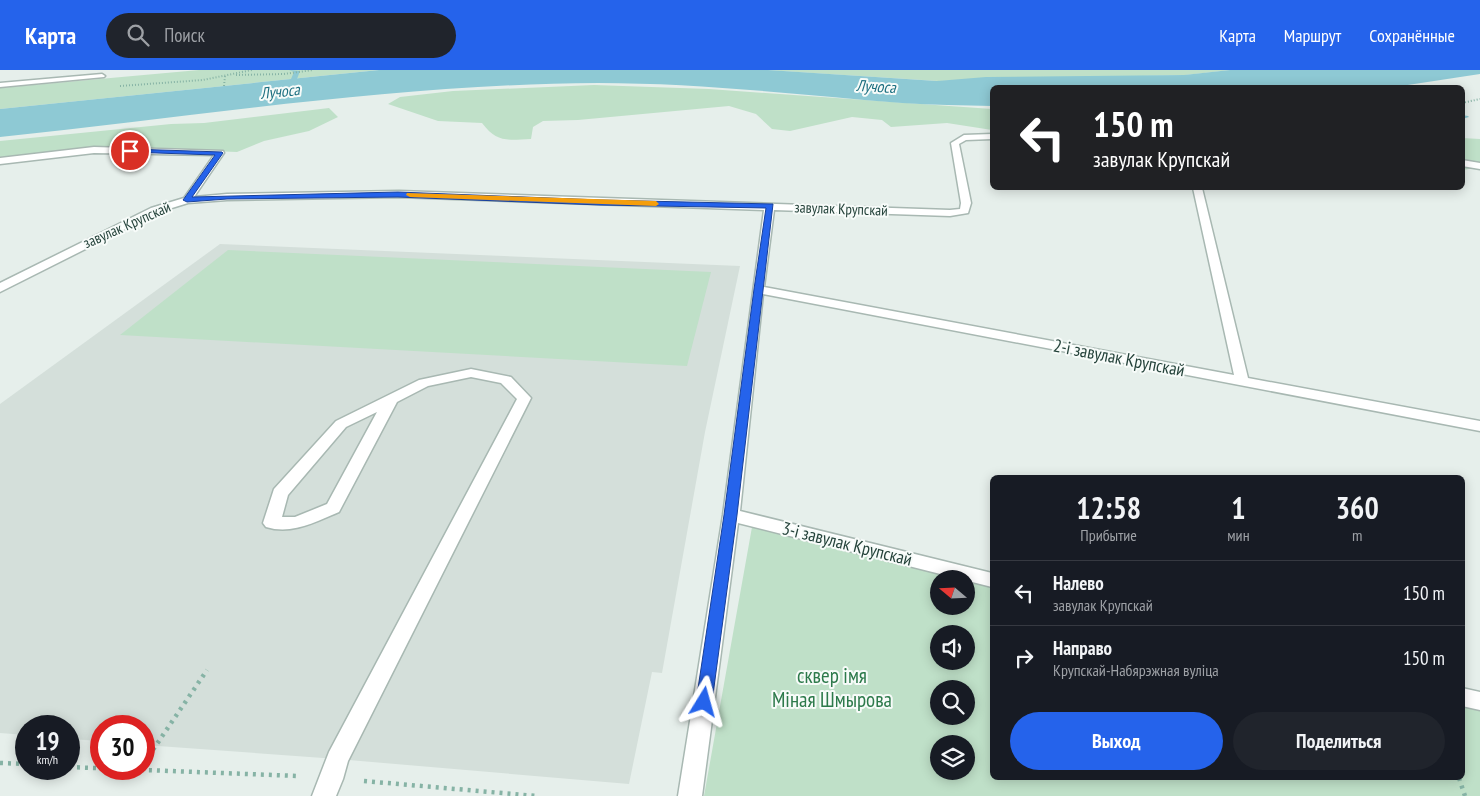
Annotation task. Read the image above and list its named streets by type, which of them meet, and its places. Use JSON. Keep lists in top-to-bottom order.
{
  "streets": {
    "street": ["завулак Крупскай", "2-і завулак Крупскай", "3-і завулак Крупскай"]
  },
  "water": ["Лучоса"],
  "parks": ["сквер імя Міная Шмырова"],
  "north": "left",
  "page": {
    "header": "Карта",
    "search": "Поиск",
    "nav": ["Карта", "Маршрут", "Сохранённые"],
    "turn": ["150 m", "завулак Крупскай"],
    "eta": [
      "12:58",
      "Прибытие",
      "1",
      "мин",
      "360",
      "m"
    ],
    "list": [
      {
        "name": "Налево",
        "note": "завулак Крупскай",
        "value": "150 m"
      },
      {
        "name": "Направо",
        "note": "Крупскай-Набярэжная вуліца",
        "value": "150 m"
      }
    ],
    "buttons": ["Выход", "Поделиться"],
    "speed": "19 km/h",
    "limit": "30"
  }
}
